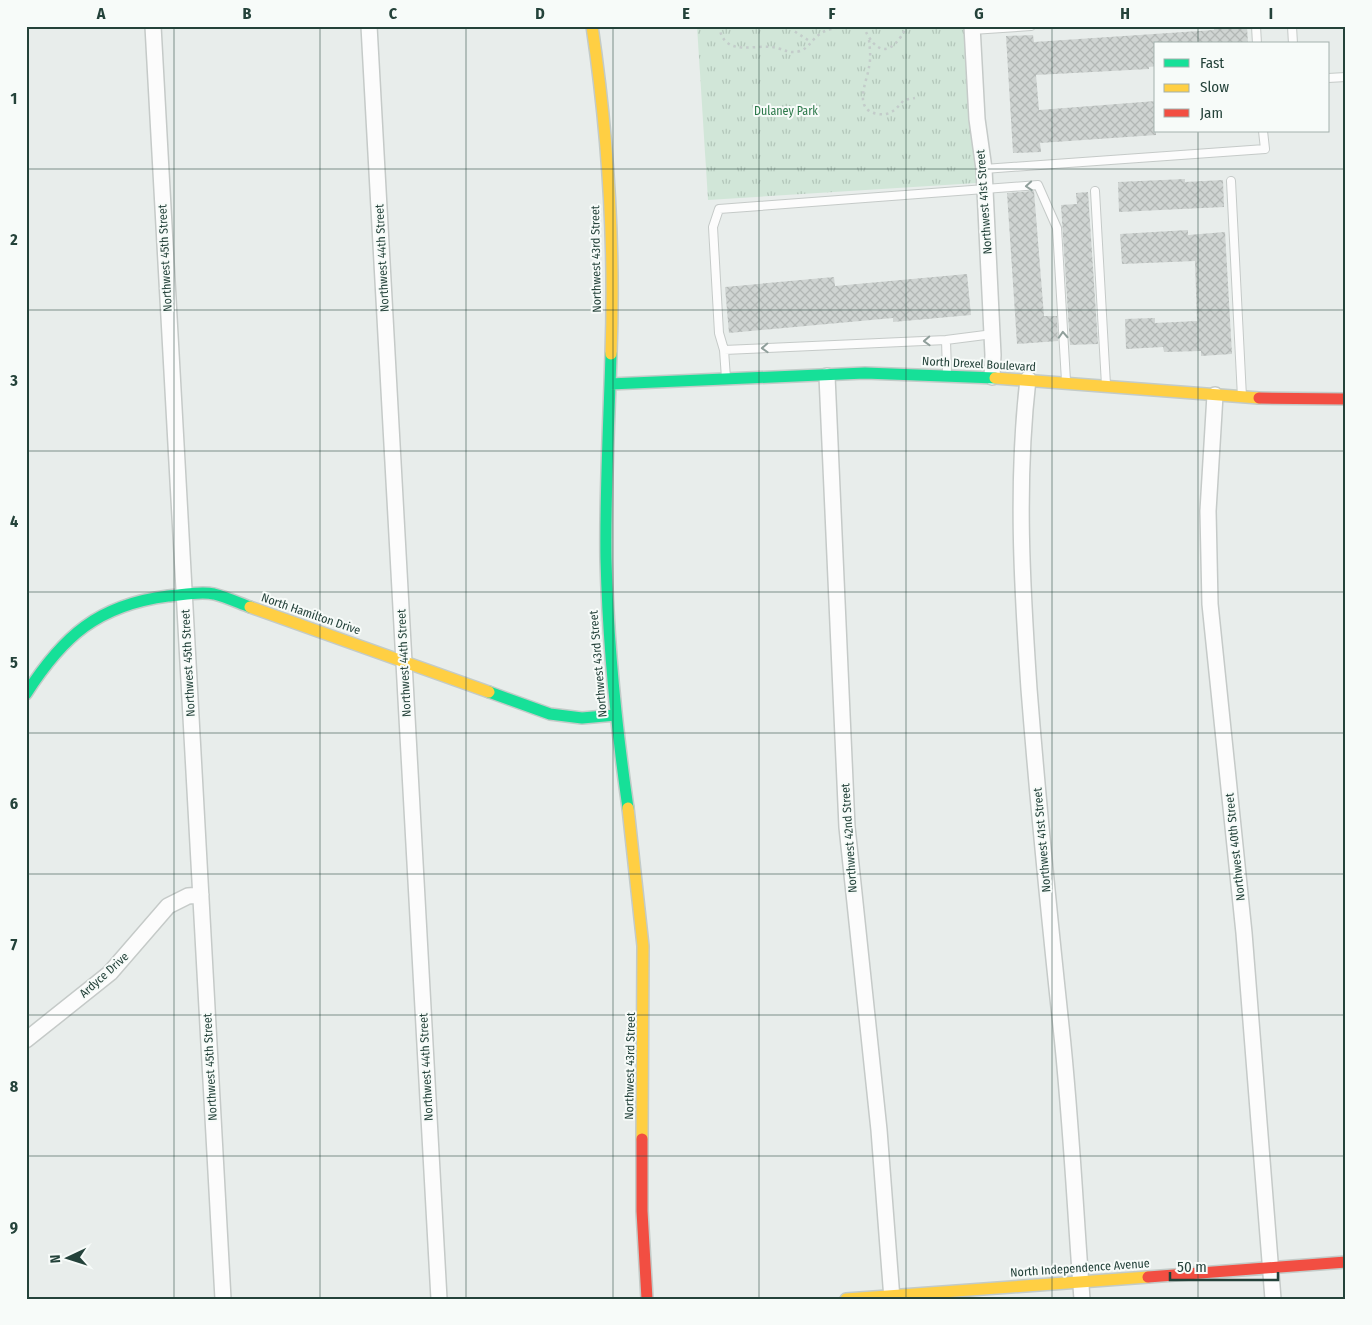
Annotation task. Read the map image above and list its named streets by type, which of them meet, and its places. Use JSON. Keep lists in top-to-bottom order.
{
  "streets": {
    "street": [
      "Northwest 41st Street",
      "Northwest 45th Street",
      "Northwest 44th Street",
      "Northwest 43rd Street",
      "North Drexel Boulevard",
      "North Hamilton Drive",
      "Northwest 42nd Street",
      "Northwest 40th Street",
      "Ardyce Drive",
      "North Independence Avenue"
    ]
  },
  "crossings": [
    ["Northwest 41st Street", "North Drexel Boulevard"],
    ["Northwest 41st Street", "North Independence Avenue"],
    ["Northwest 45th Street", "North Hamilton Drive"],
    ["Northwest 45th Street", "Ardyce Drive"],
    ["Northwest 44th Street", "North Hamilton Drive"],
    ["Northwest 43rd Street", "North Drexel Boulevard"],
    ["Northwest 43rd Street", "North Hamilton Drive"],
    ["North Drexel Boulevard", "Northwest 42nd Street"],
    ["North Drexel Boulevard", "Northwest 40th Street"],
    ["Northwest 42nd Street", "North Independence Avenue"],
    ["Northwest 40th Street", "North Independence Avenue"]
  ],
  "parks": ["Dulaney Park"],
  "legend": ["Fast", "Slow", "Jam"],
  "scale_bar": "50 m",
  "north": "left",
  "grid": {
    "columns": [
      "A",
      "B",
      "C",
      "D",
      "E",
      "F",
      "G",
      "H",
      "I"
    ],
    "rows": [
      "1",
      "2",
      "3",
      "4",
      "5",
      "6",
      "7",
      "8",
      "9"
    ]
  }
}
